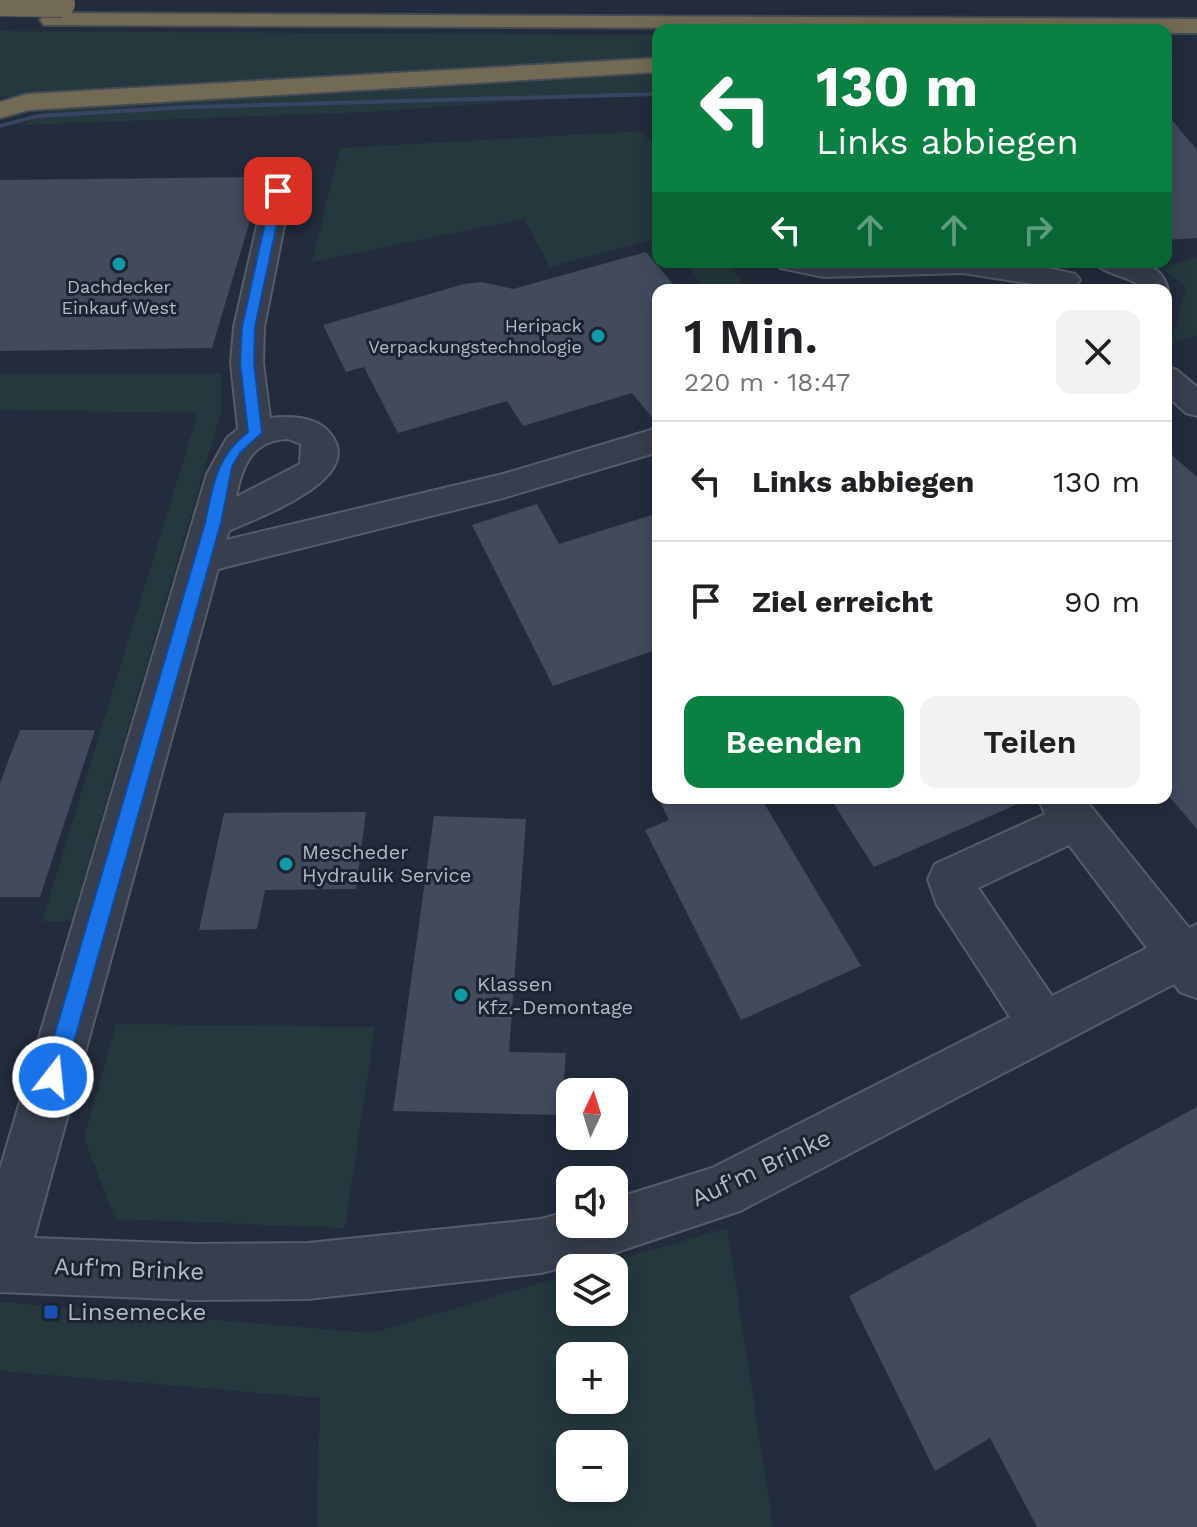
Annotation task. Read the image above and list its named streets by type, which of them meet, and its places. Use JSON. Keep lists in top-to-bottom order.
{
  "streets": {
    "street": ["Auf'm Brinke"]
  },
  "places": {
    "other": [
      "Dachdecker Einkauf West",
      "Heripack Verpackungstechnologie",
      "Mescheder Hydraulik Service",
      "Klassen Kfz.-Demontage"
    ],
    "transit": ["Linsemecke"]
  },
  "north": "top",
  "page": {
    "turn": ["130 m", "Links abbiegen"],
    "heading": ["1 Min.", "220 m · 18:47"],
    "list": [
      {
        "name": "Links abbiegen",
        "value": "130 m"
      },
      {
        "name": "Ziel erreicht",
        "value": "90 m"
      }
    ],
    "buttons": ["Beenden", "Teilen"],
    "map_buttons": ["+", "−"]
  }
}
